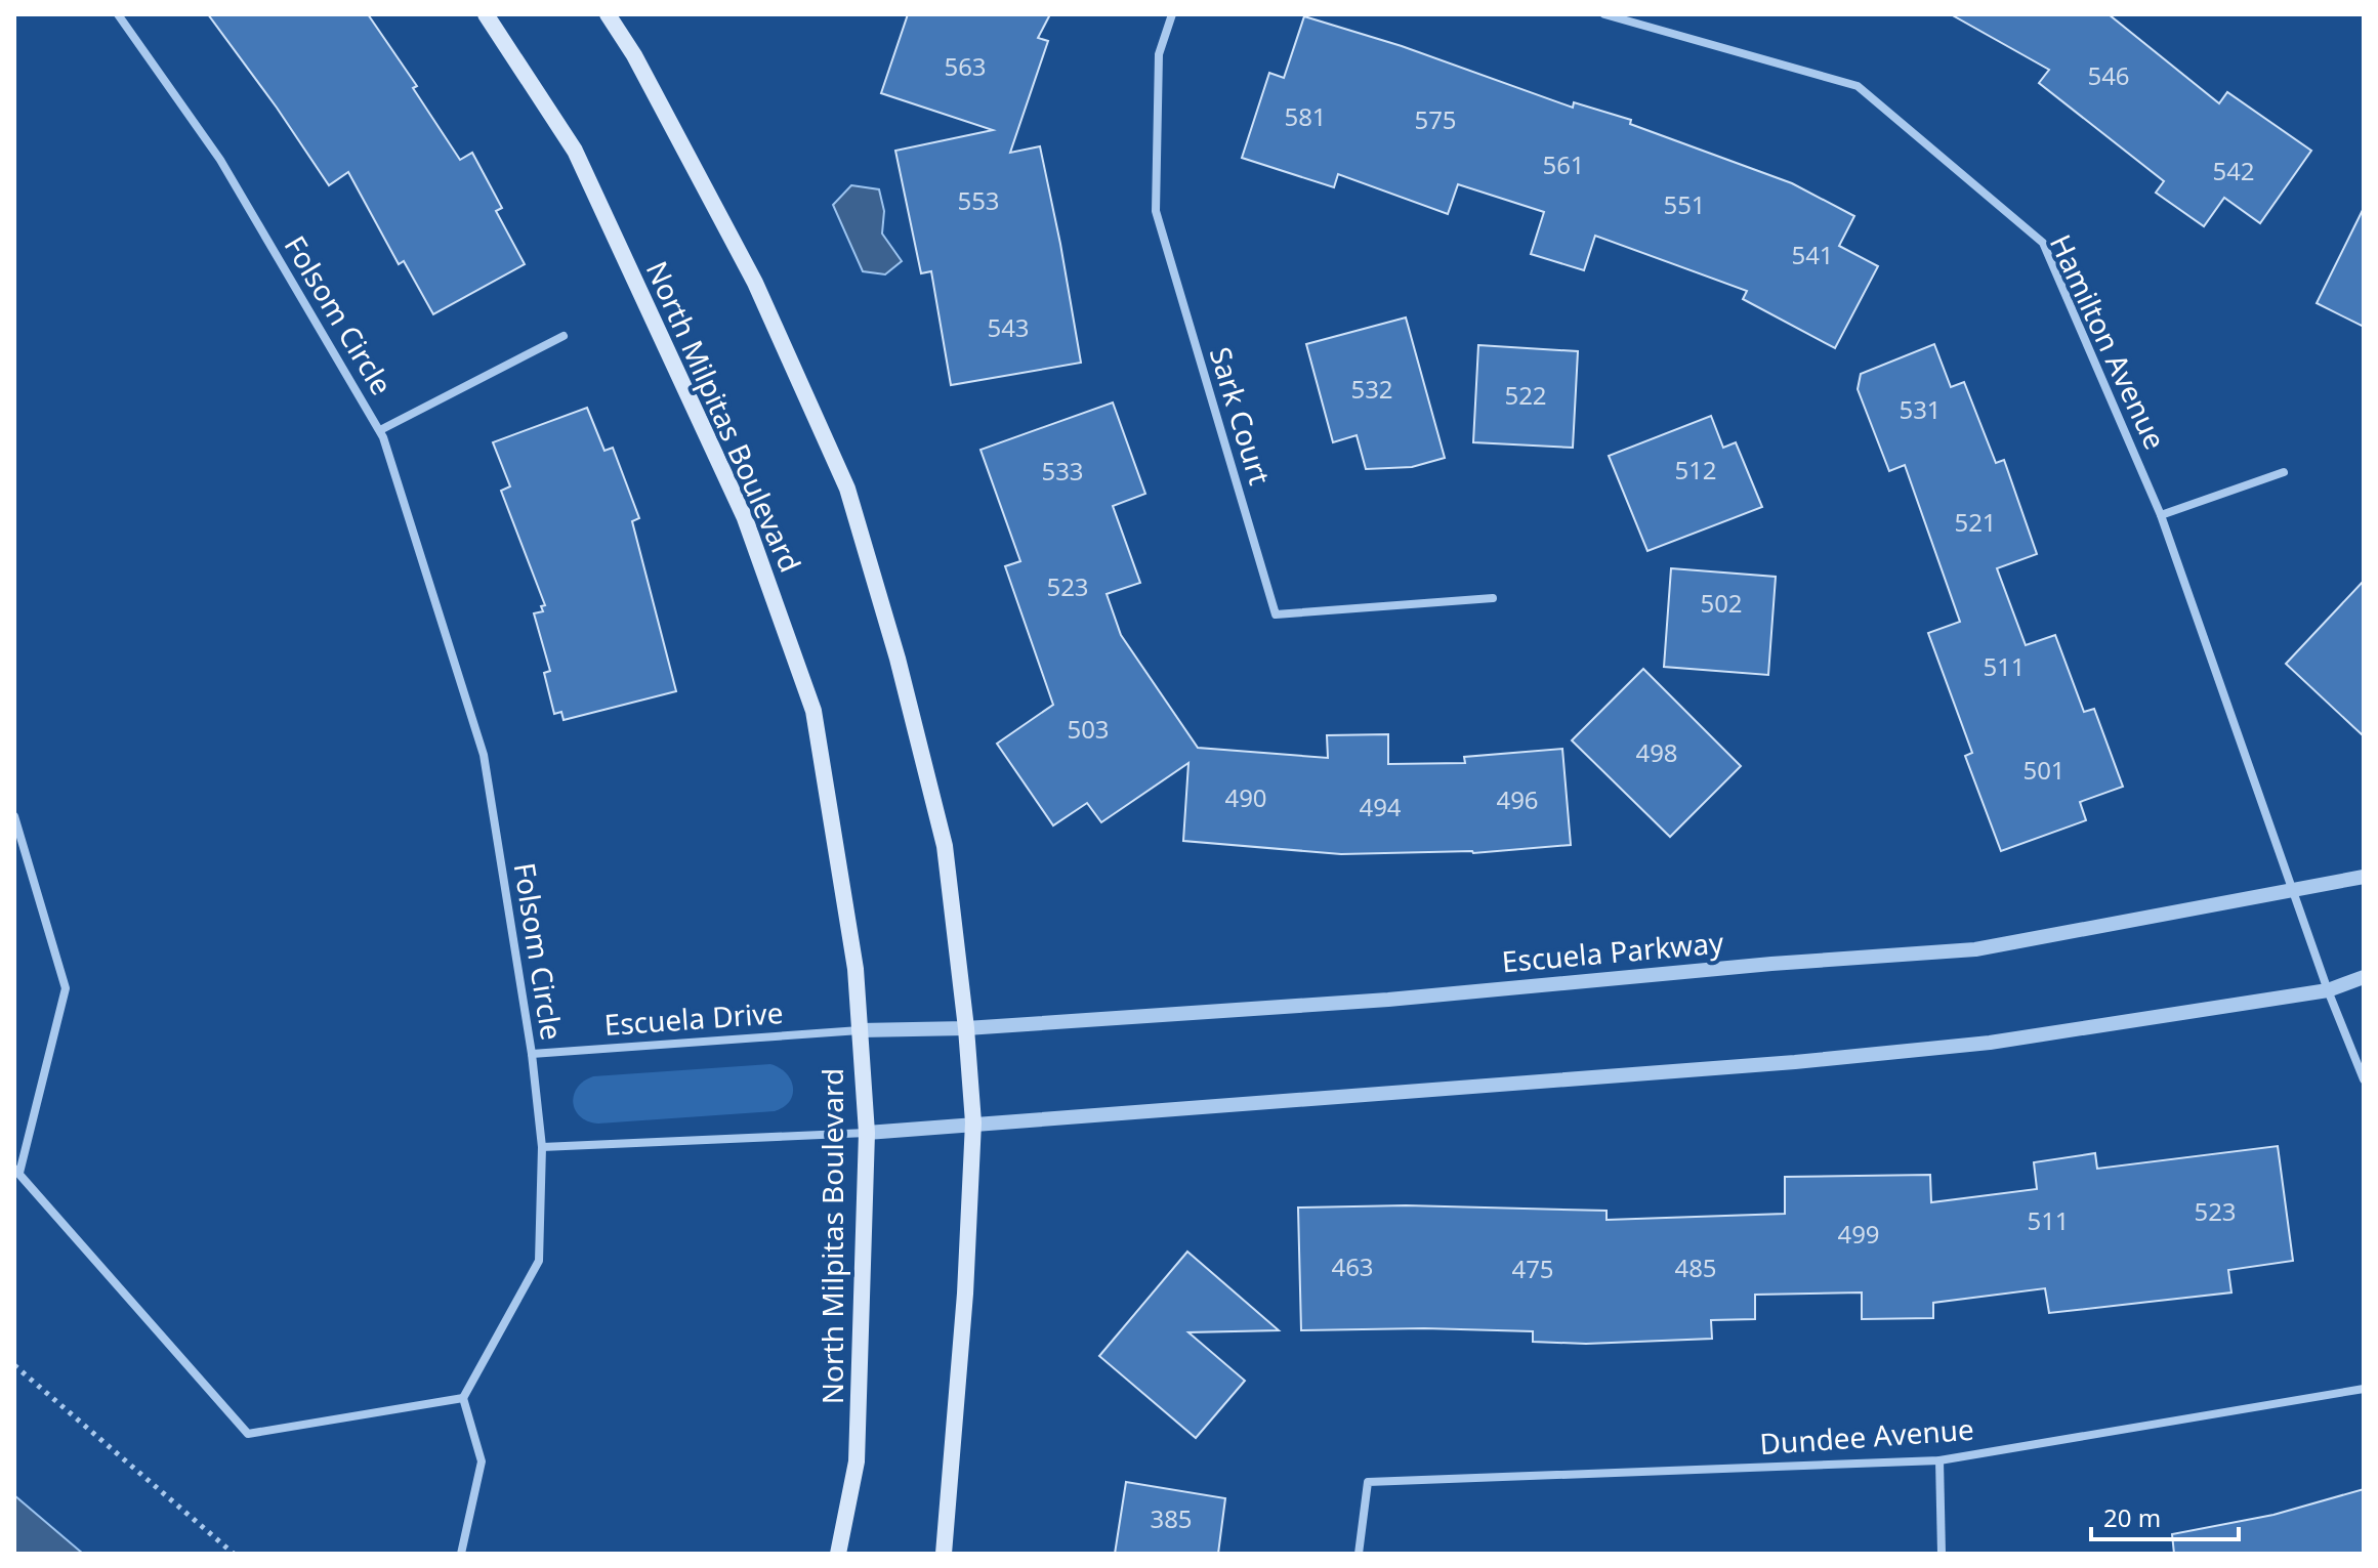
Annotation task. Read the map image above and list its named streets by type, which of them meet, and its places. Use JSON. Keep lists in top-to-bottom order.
{
  "streets": {
    "main road": ["North Milpitas Boulevard"],
    "street": [
      "Folsom Circle",
      "Hamilton Avenue",
      "Sark Court",
      "Escuela Parkway",
      "Escuela Drive",
      "Dundee Avenue"
    ]
  },
  "crossings": [
    ["Folsom Circle", "Escuela Drive"],
    ["Hamilton Avenue", "Escuela Parkway"],
    ["North Milpitas Boulevard", "Escuela Parkway"],
    ["North Milpitas Boulevard", "Escuela Drive"],
    ["Escuela Parkway", "Escuela Drive"]
  ],
  "house_numbers": [
    "563",
    "546",
    "581",
    "575",
    "561",
    "542",
    "553",
    "551",
    "541",
    "543",
    "532",
    "522",
    "531",
    "512",
    "533",
    "521",
    "523",
    "502",
    "511",
    "503",
    "498",
    "501",
    "490",
    "496",
    "494",
    "523",
    "511",
    "499",
    "463",
    "485",
    "475",
    "385"
  ],
  "scale_bar": "20 m"
}
